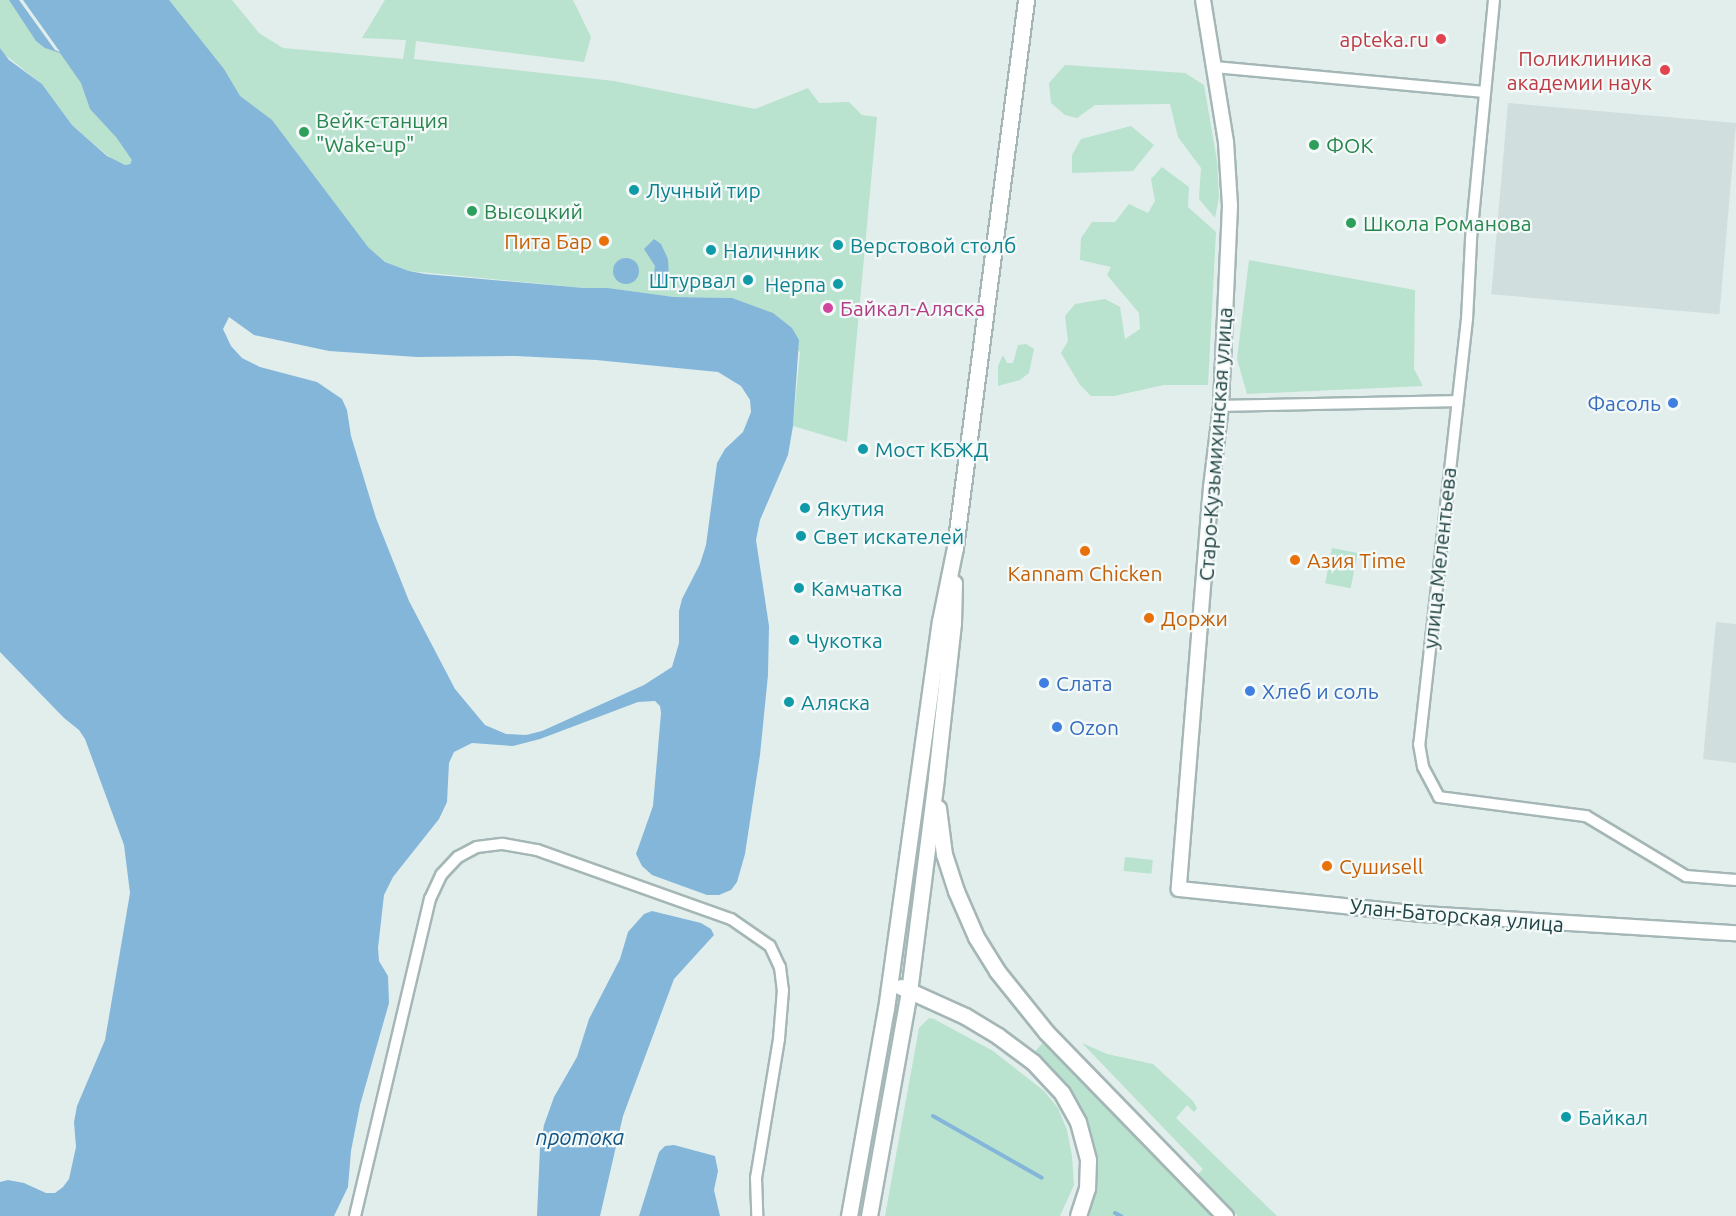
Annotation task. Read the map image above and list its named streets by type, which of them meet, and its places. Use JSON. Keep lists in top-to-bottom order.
{
  "streets": {
    "street": ["Старо-Кузьмихинская улица", "улица Мелентьева", "Улан-Баторская улица"]
  },
  "crossings": [
    ["Старо-Кузьмихинская улица", "Улан-Баторская улица"]
  ],
  "water": ["протока"],
  "places": [
    "apteka.ru",
    "Поликлиника академии наук",
    "Вейк-станция \"Wake-up\"",
    "ФОК",
    "Лучный тир",
    "Высоцкий",
    "Школа Романова",
    "Пита Бар",
    "Верстовой столб",
    "Наличник",
    "Штурвал",
    "Нерпа",
    "Байкал-Аляска",
    "Фасоль",
    "Мост КБЖД",
    "Якутия",
    "Свет искателей",
    "Kannam Chicken",
    "Азия Time",
    "Камчатка",
    "Доржи",
    "Чукотка",
    "Слата",
    "Хлеб и соль",
    "Аляска",
    "Ozon",
    "Сушиsell",
    "Байкал"
  ]
}
